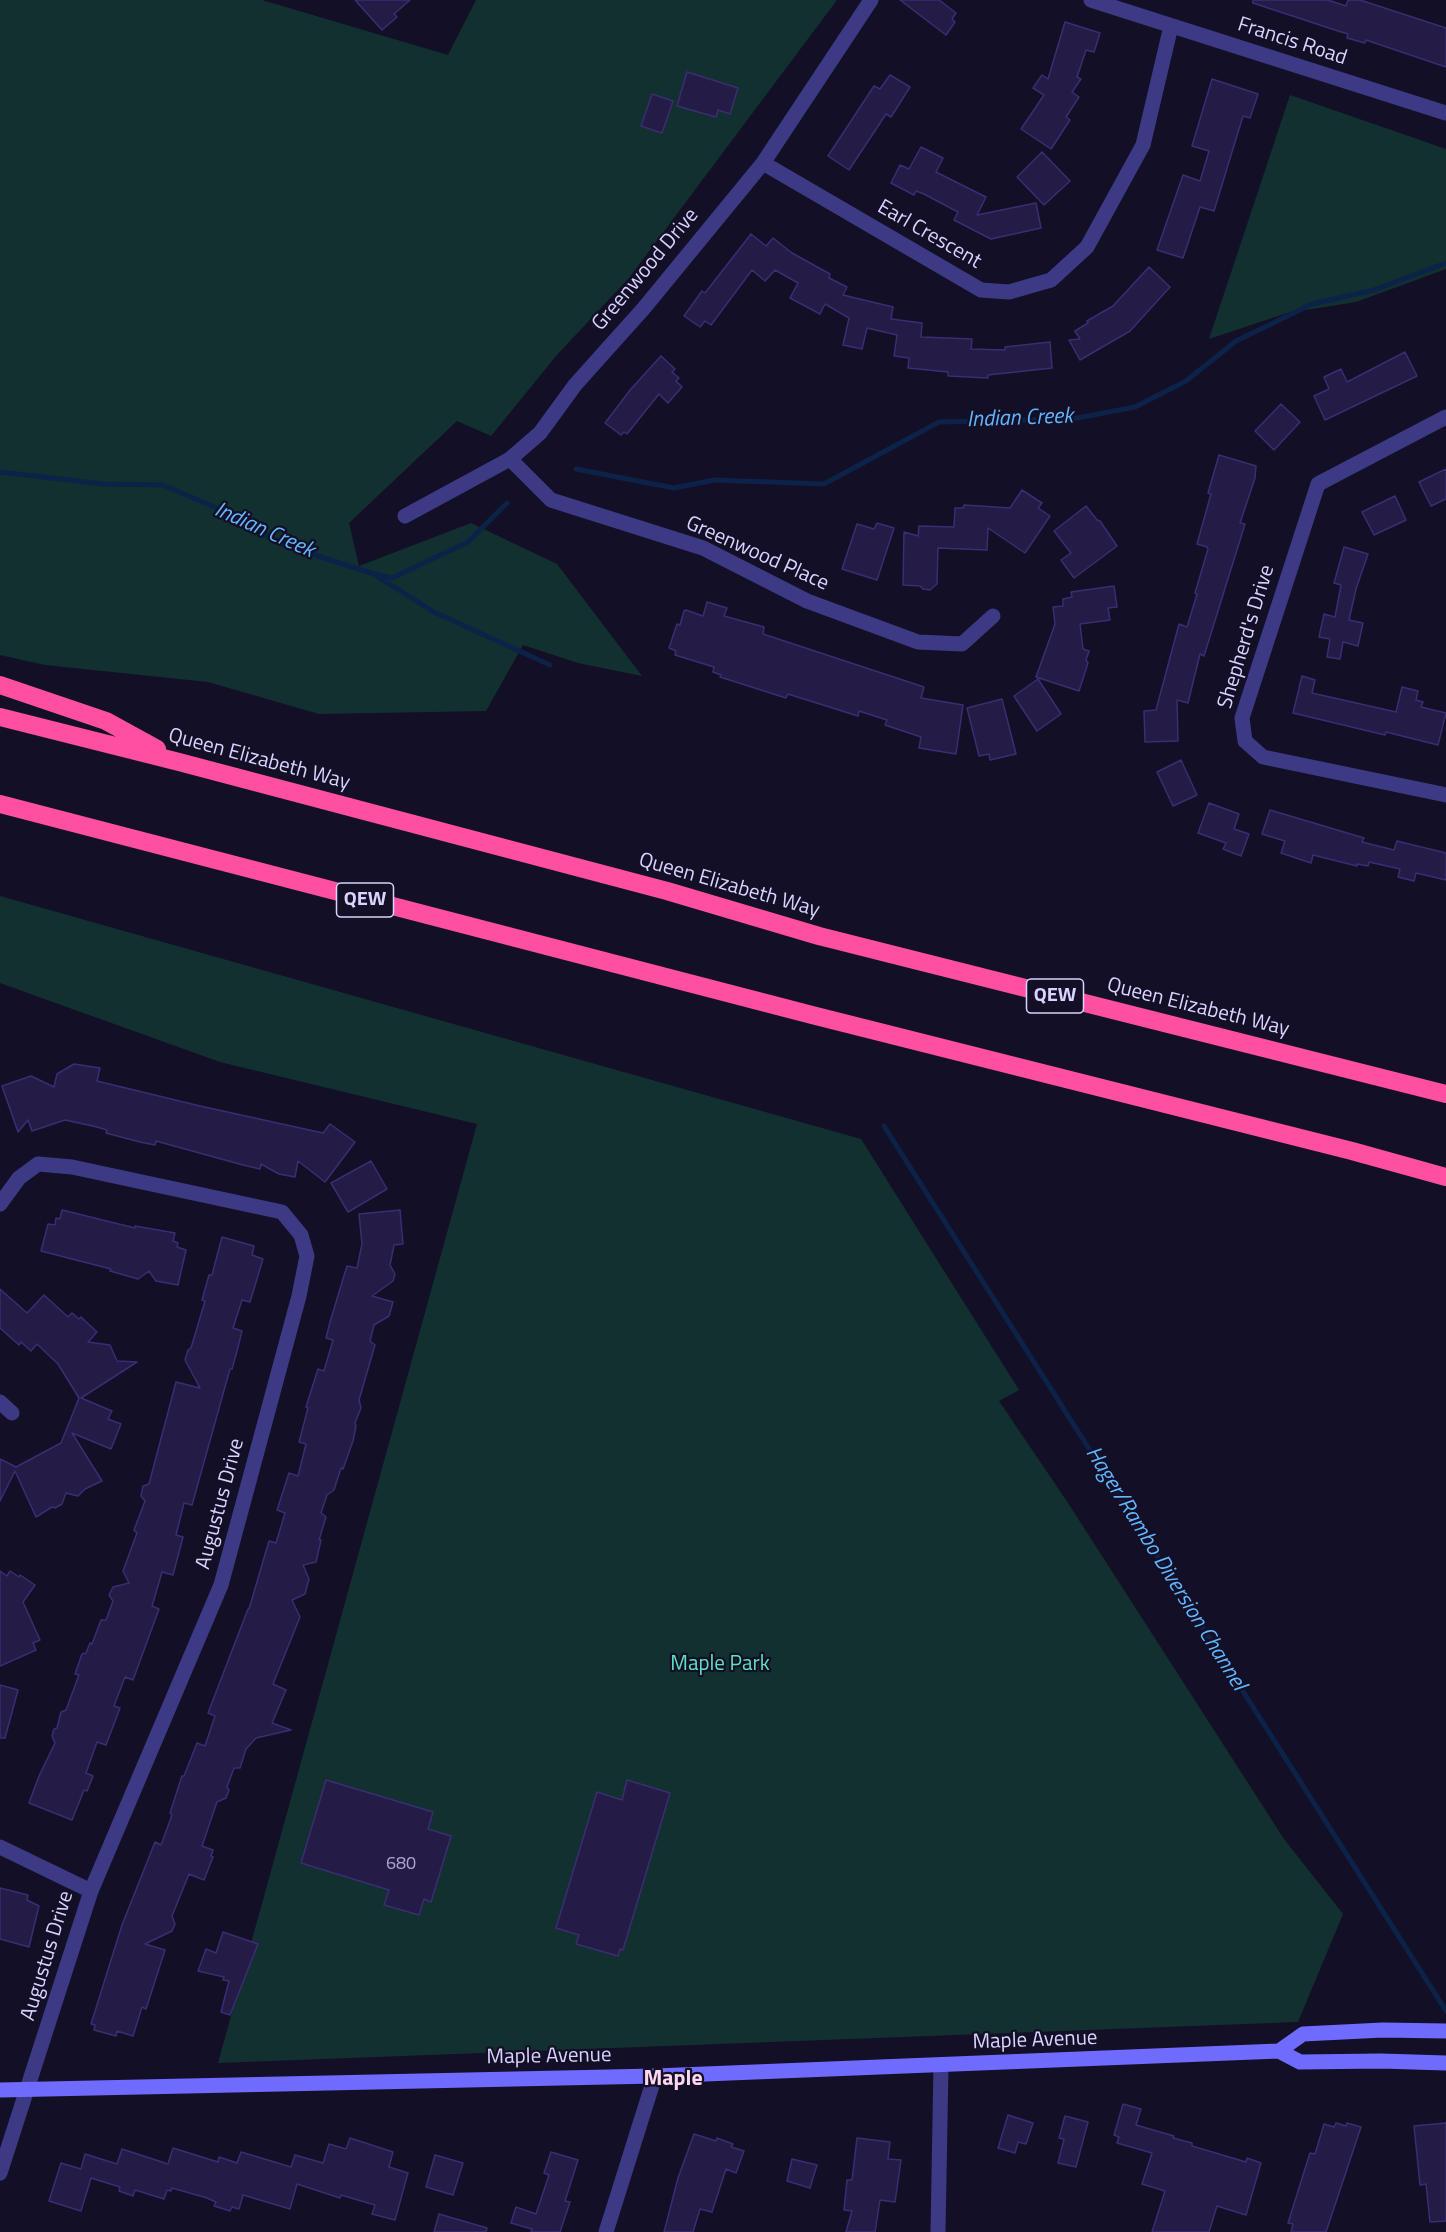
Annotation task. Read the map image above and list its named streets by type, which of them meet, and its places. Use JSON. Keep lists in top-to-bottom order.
{
  "streets": {
    "highway": ["Queen Elizabeth Way", "QEW"],
    "main road": ["Maple Avenue"],
    "street": [
      "Francis Road",
      "Earl Crescent",
      "Greenwood Drive",
      "Greenwood Place",
      "Shepherd's Drive",
      "Augustus Drive"
    ]
  },
  "crossings": [
    ["Francis Road", "Earl Crescent"],
    ["Earl Crescent", "Greenwood Drive"],
    ["Greenwood Drive", "Greenwood Place"],
    ["Augustus Drive", "Maple Avenue"]
  ],
  "districts": ["Maple"],
  "water": ["Indian Creek", "Hager/Rambo Diversion Channel"],
  "parks": ["Maple Park"],
  "house_numbers": ["680"]
}
